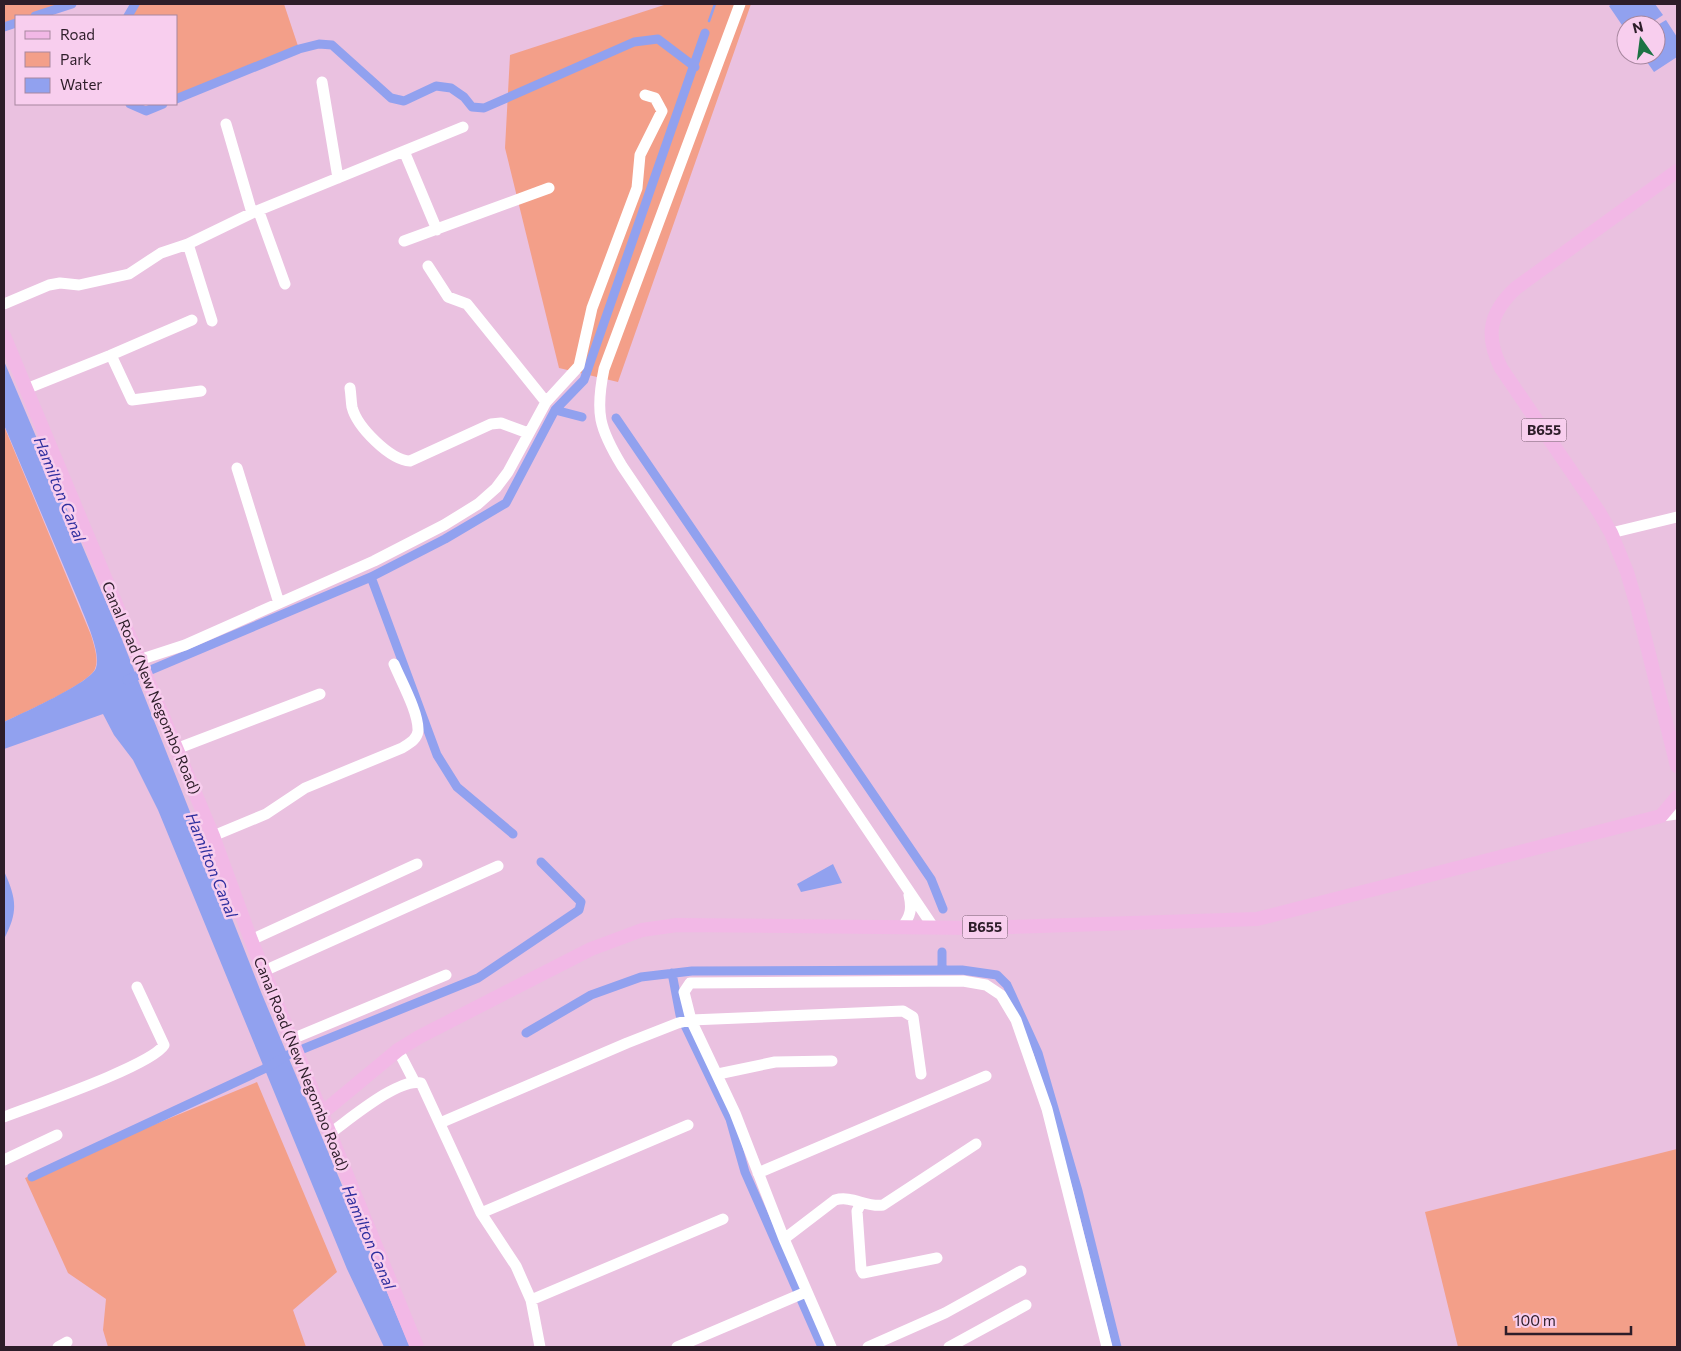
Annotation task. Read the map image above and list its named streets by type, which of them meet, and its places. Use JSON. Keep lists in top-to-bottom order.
{
  "streets": {
    "main road": ["B655", "Canal Road (New Negombo Road)"]
  },
  "crossings": [
    ["B655", "Canal Road (New Negombo Road)"]
  ],
  "water": ["Hamilton Canal"],
  "legend": ["Road", "Park", "Water"],
  "scale_bar": "100 m",
  "north": "top"
}
